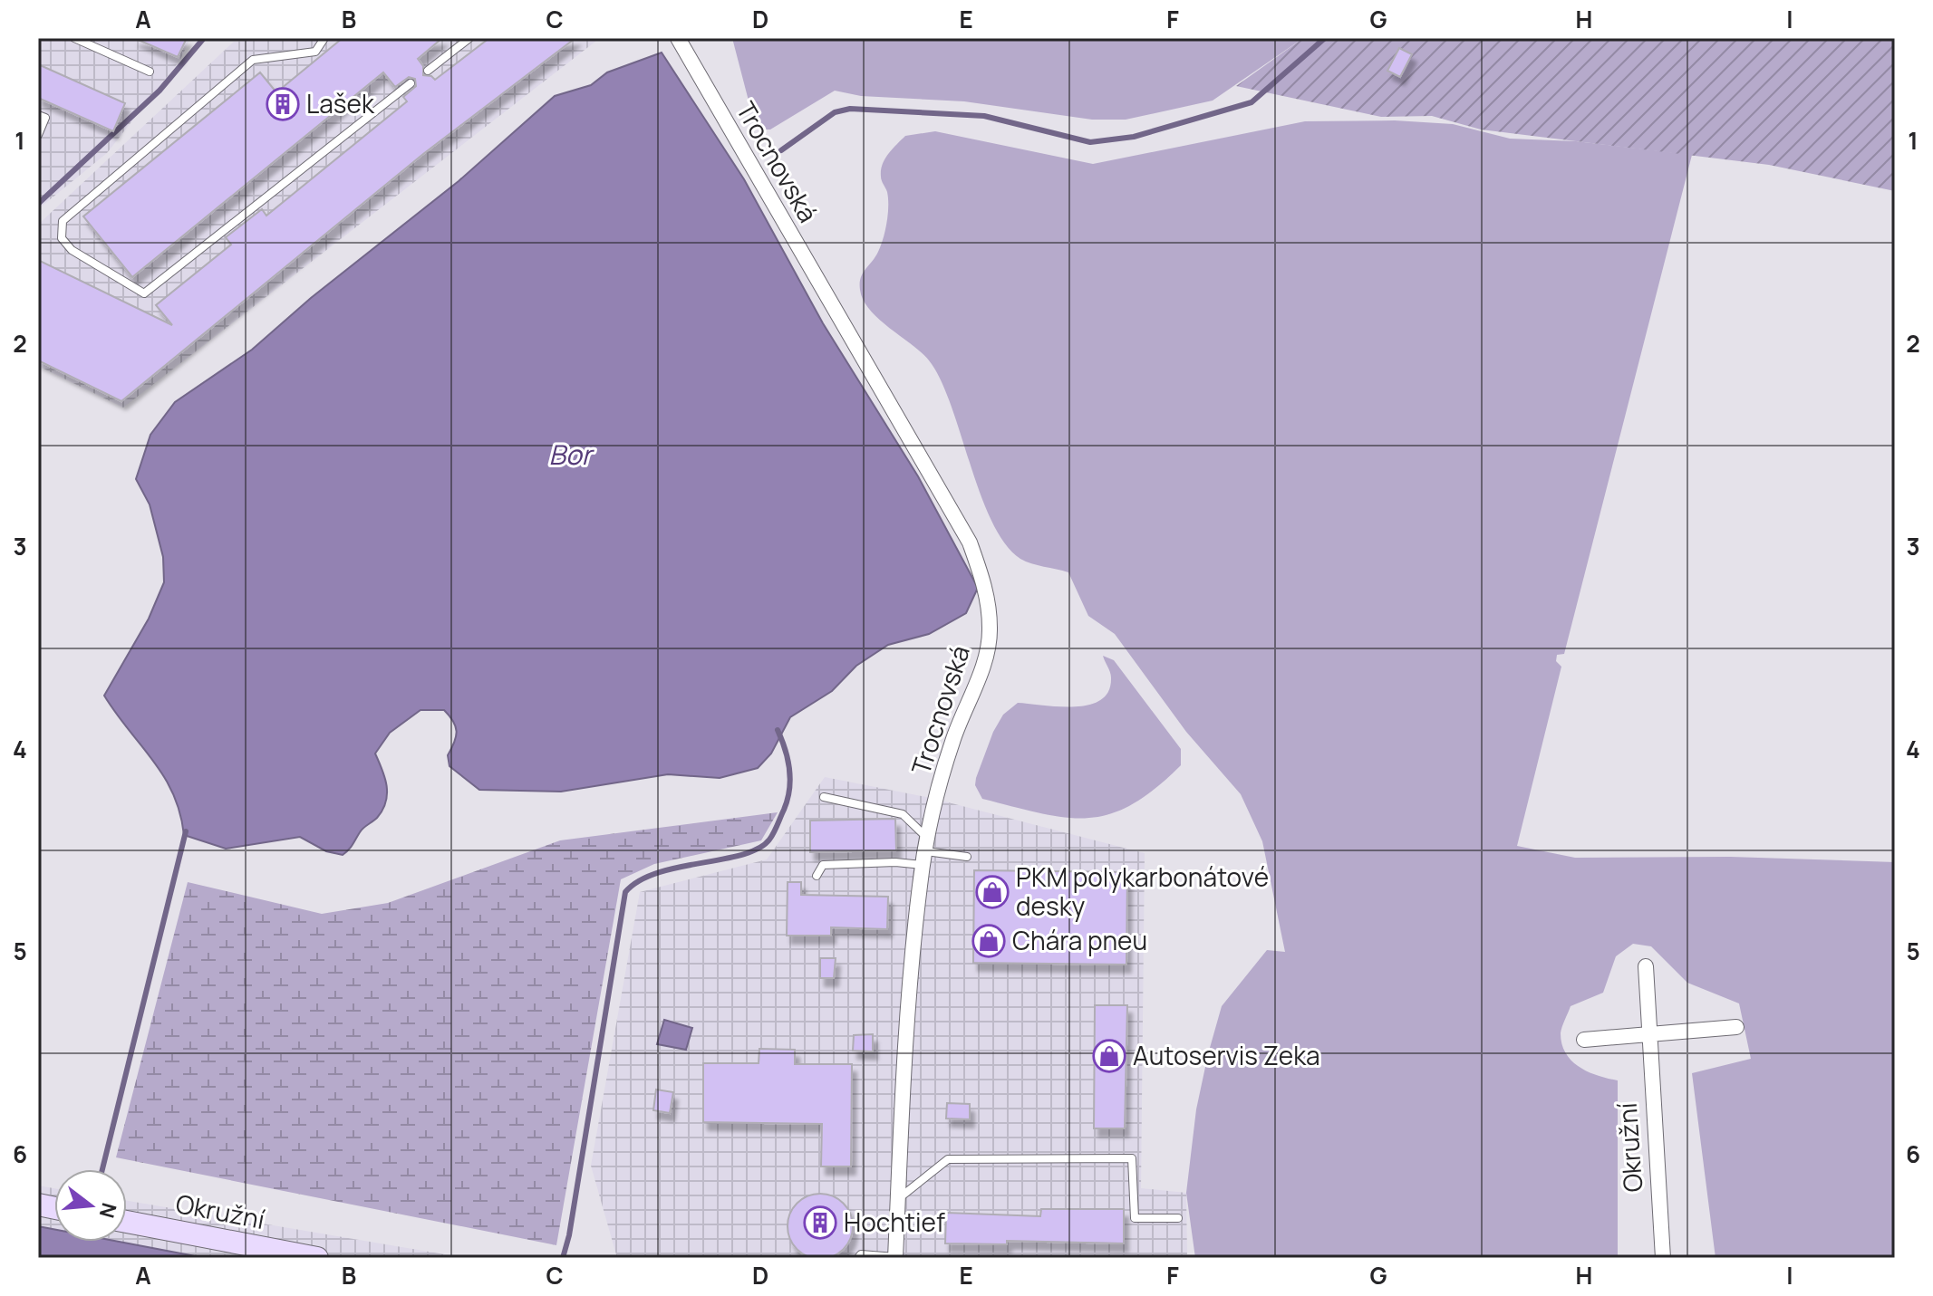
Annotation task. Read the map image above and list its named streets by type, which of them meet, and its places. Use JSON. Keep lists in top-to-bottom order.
{
  "streets": {
    "main road": ["Okružní"],
    "street": ["Trocnovská"]
  },
  "water": ["Bor"],
  "places": {
    "building": ["Lašek", "Hochtief"],
    "shop": ["PKM polykarbonátové desky", "Chára pneu", "Autoservis Zeka"]
  },
  "north": "right",
  "grid": {
    "columns": [
      "A",
      "B",
      "C",
      "D",
      "E",
      "F",
      "G",
      "H",
      "I"
    ],
    "rows": [
      "1",
      "2",
      "3",
      "4",
      "5",
      "6"
    ]
  }
}
